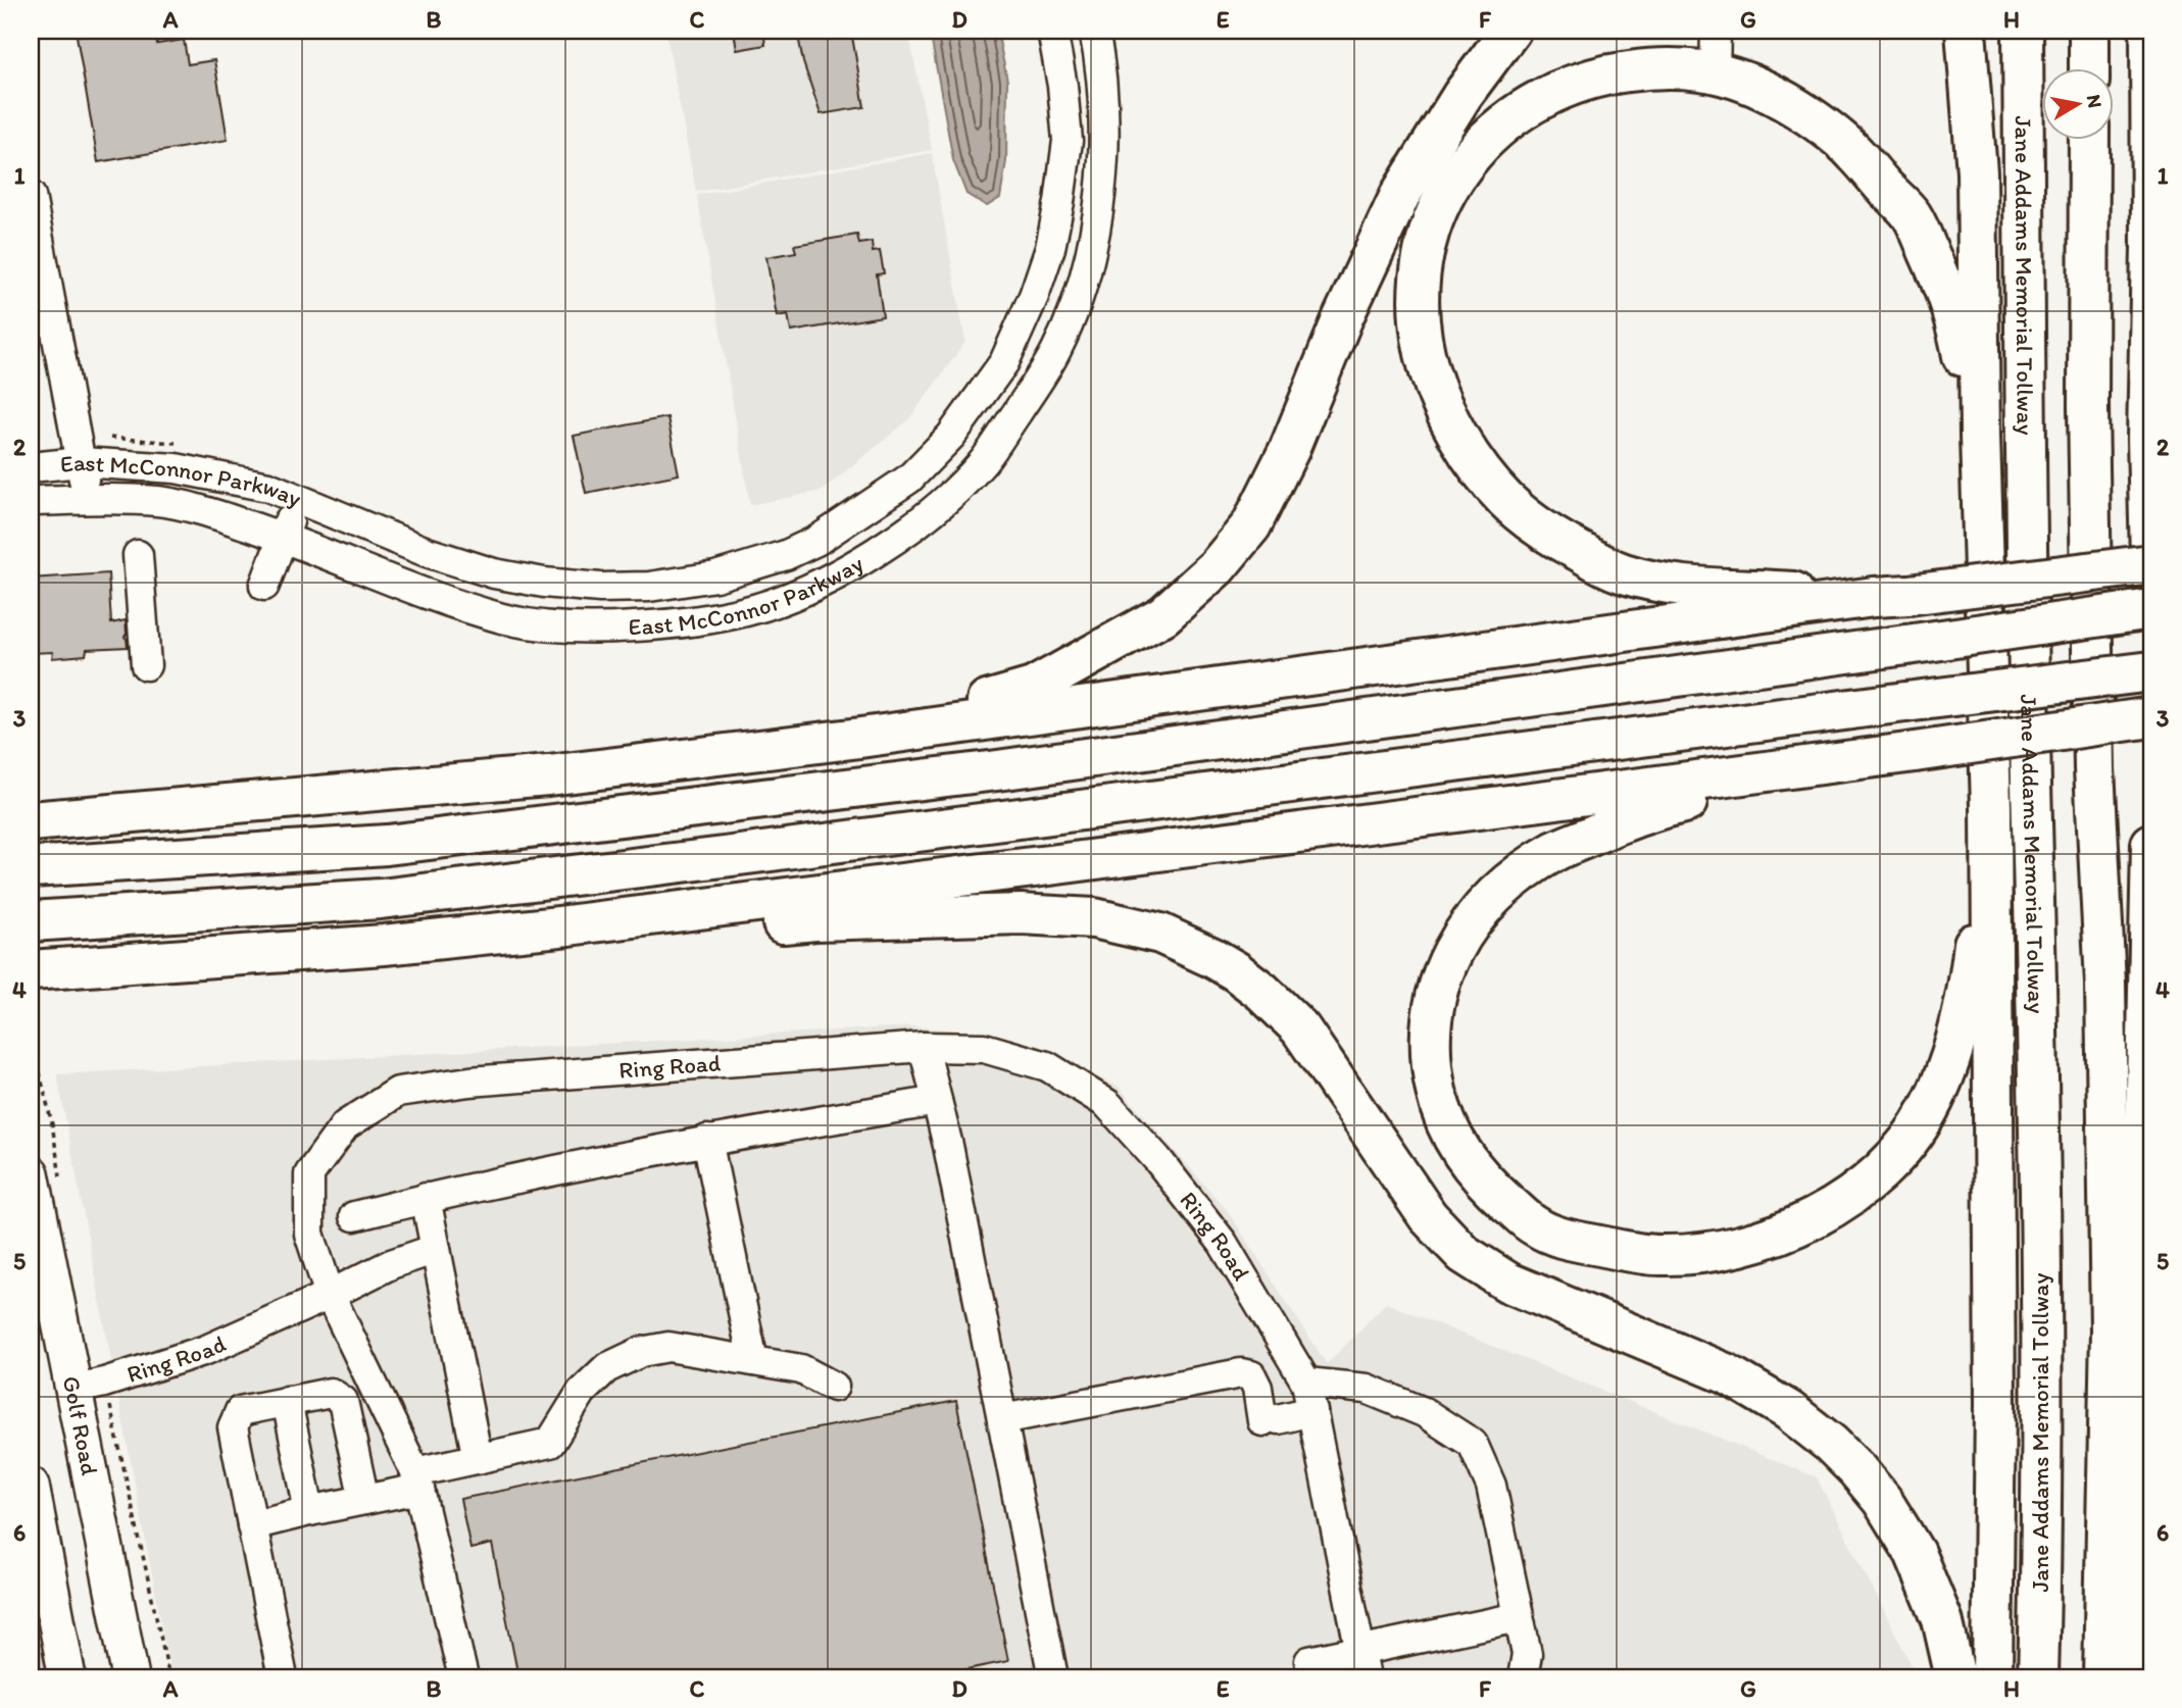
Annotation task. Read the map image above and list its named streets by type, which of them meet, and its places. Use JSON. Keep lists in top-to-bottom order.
{
  "streets": {
    "highway": ["Jane Addams Memorial Tollway"],
    "main road": ["Golf Road"],
    "street": ["East McConnor Parkway", "Ring Road"]
  },
  "crossings": [
    ["Ring Road", "Golf Road"]
  ],
  "north": "right",
  "grid": {
    "columns": [
      "A",
      "B",
      "C",
      "D",
      "E",
      "F",
      "G",
      "H"
    ],
    "rows": [
      "1",
      "2",
      "3",
      "4",
      "5",
      "6"
    ]
  }
}
